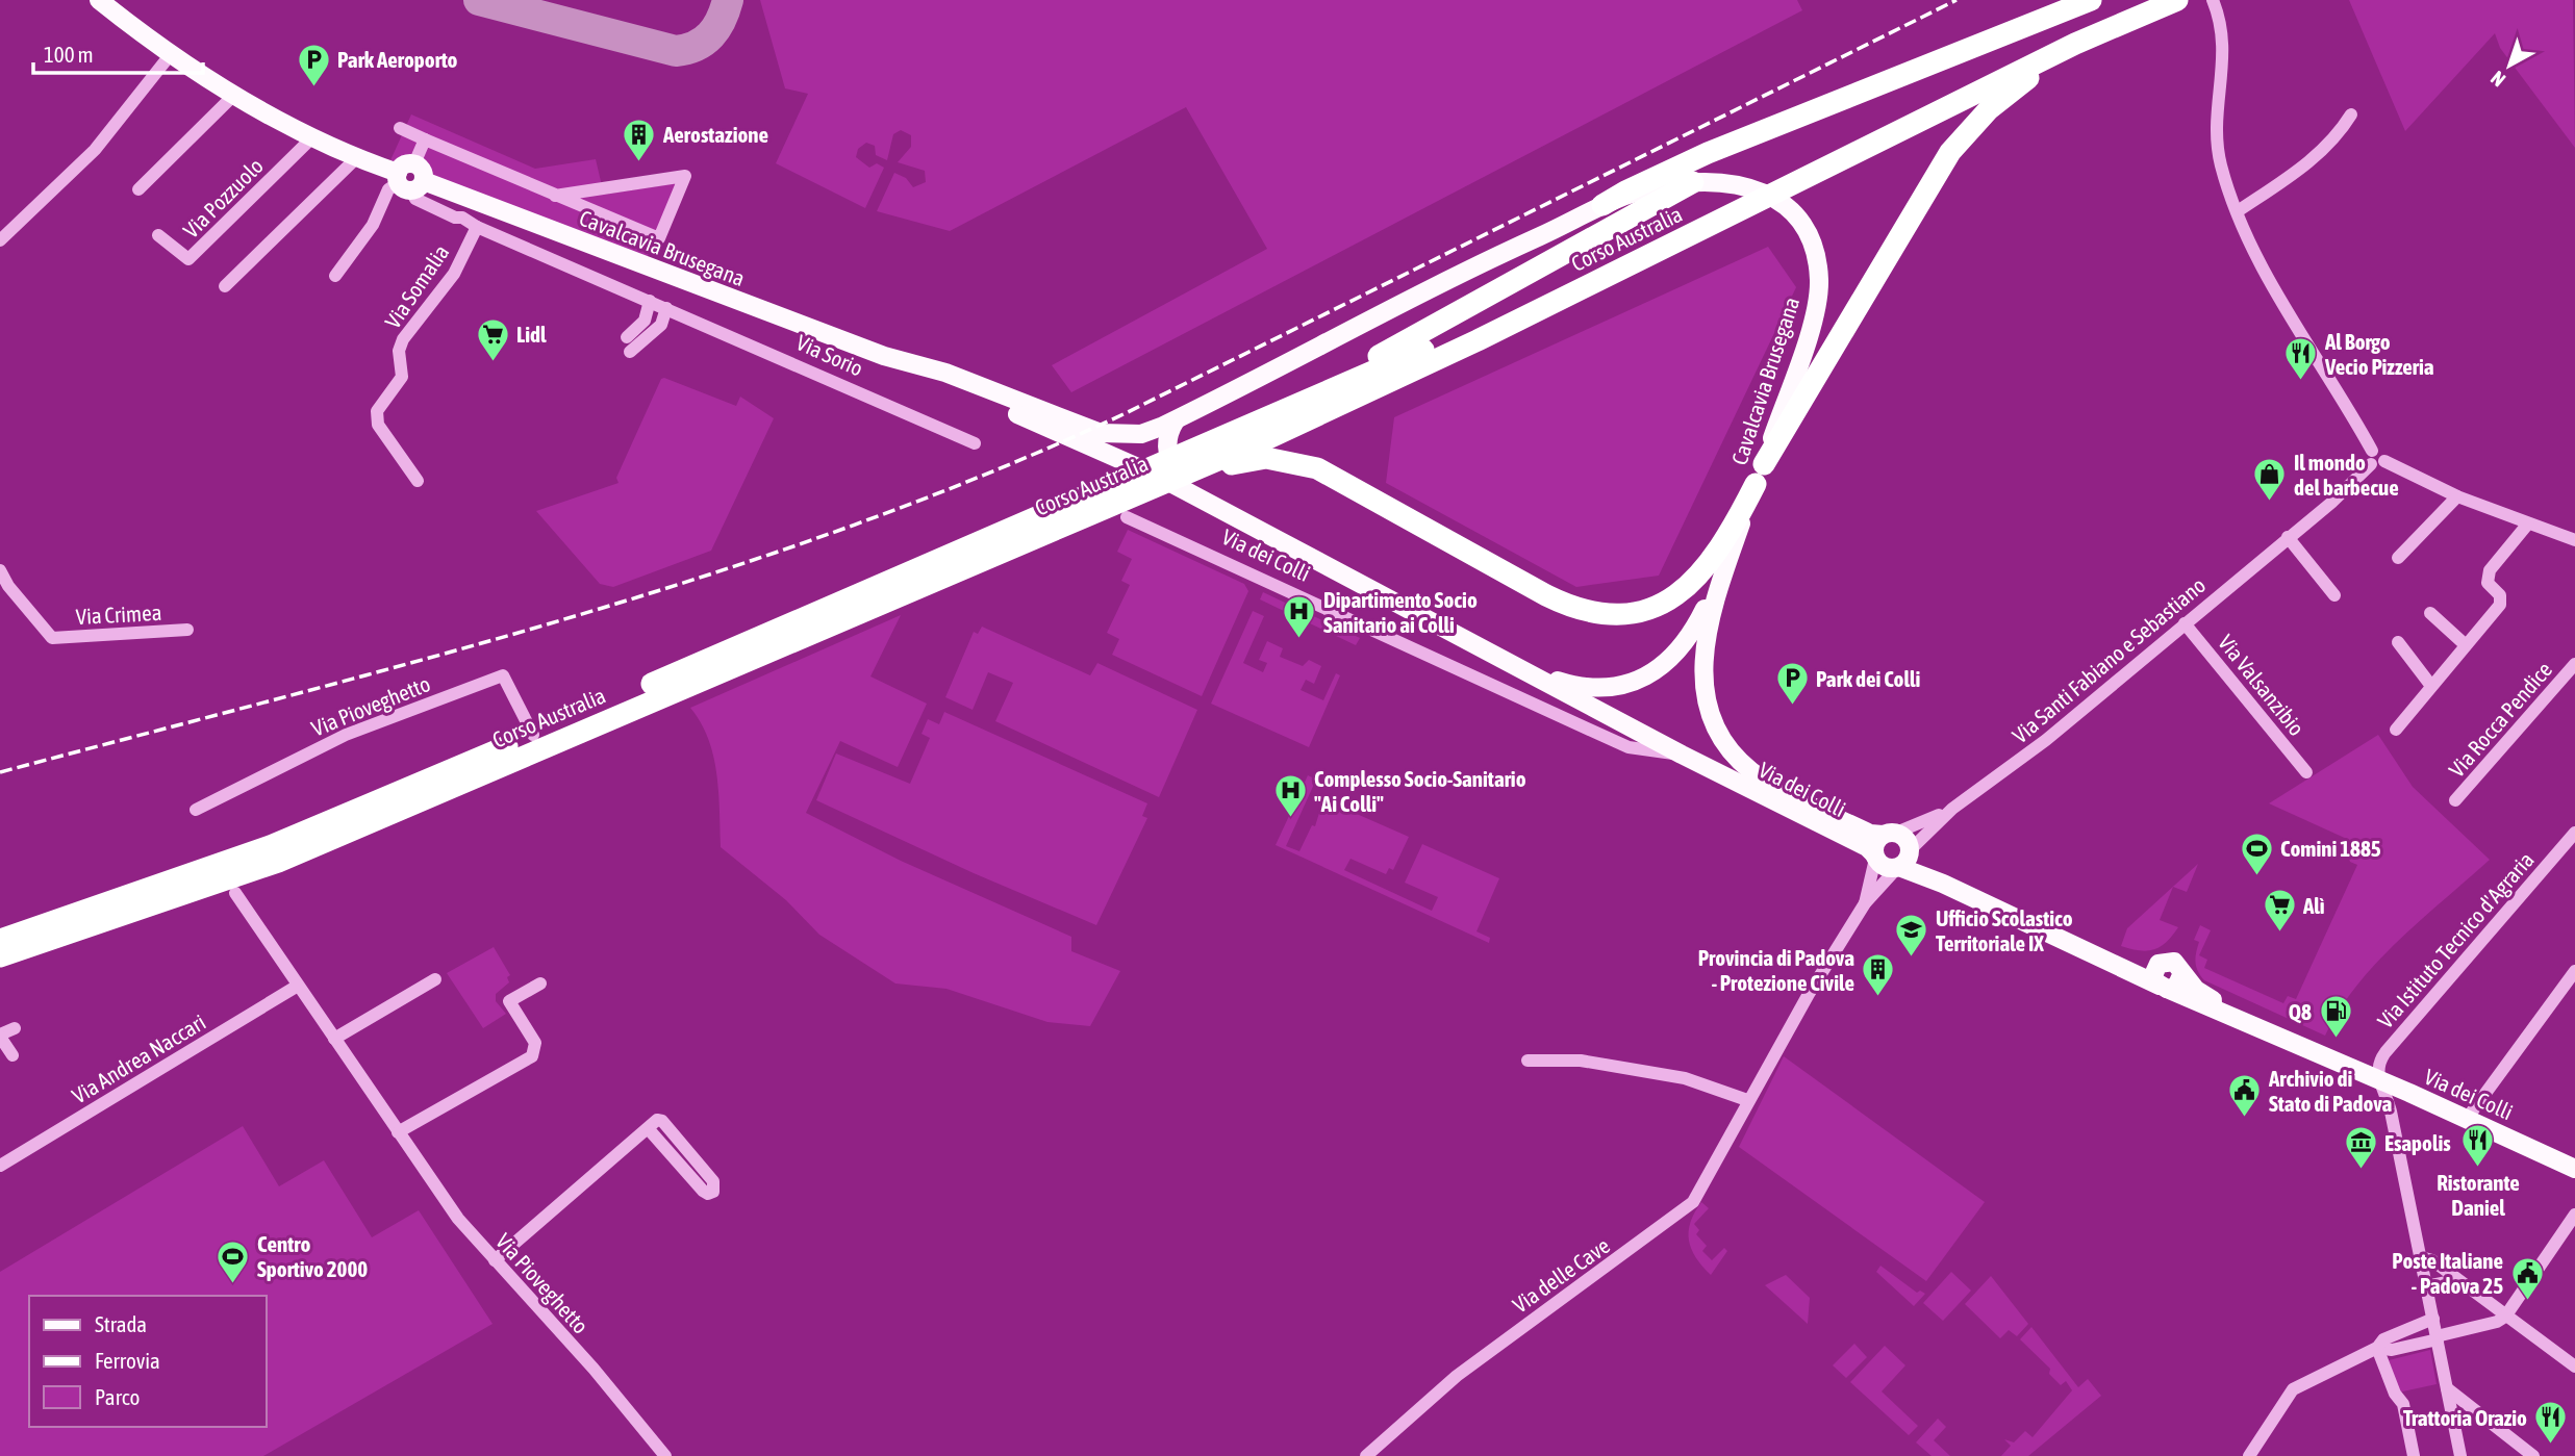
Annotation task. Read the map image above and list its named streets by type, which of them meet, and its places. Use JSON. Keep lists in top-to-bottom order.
{
  "streets": {
    "highway": ["Corso Australia"],
    "main road": ["Cavalcavia Brusegana", "Via Sorio", "Via dei Colli"],
    "street": [
      "Via Pozzuolo",
      "Via Somalia",
      "Via Crimea",
      "Via Santi Fabiano e Sebastiano",
      "Via Valsanzibio",
      "Via Pioveghetto",
      "Via Rocca Pendice",
      "Via Istituto Tecnico d'Agraria",
      "Via Andrea Naccari",
      "Via delle Cave"
    ]
  },
  "crossings": [
    ["Via Pozzuolo", "Via Sorio"],
    ["Corso Australia", "Via Pioveghetto"],
    ["Cavalcavia Brusegana", "Via Sorio"],
    ["Cavalcavia Brusegana", "Via dei Colli"],
    ["Via Somalia", "Via Sorio"],
    ["Via dei Colli", "Via Santi Fabiano e Sebastiano"],
    ["Via dei Colli", "Via Istituto Tecnico d'Agraria"],
    ["Via dei Colli", "Via delle Cave"],
    ["Via Santi Fabiano e Sebastiano", "Via Valsanzibio"],
    ["Via Santi Fabiano e Sebastiano", "Via delle Cave"],
    ["Via Pioveghetto", "Via Andrea Naccari"]
  ],
  "places": {
    "parking": ["Park Aeroporto", "Park dei Colli"],
    "building": ["Aerostazione", "Provincia di Padova - Protezione Civile"],
    "supermarket": ["Lidl", "Alì"],
    "restaurant": ["Al Borgo Vecio Pizzeria", "Ristorante Daniel", "Trattoria Orazio"],
    "shop": ["Il mondo del barbecue"],
    "hospital": ["Dipartimento Socio Sanitario ai Colli", "Complesso Socio-Sanitario \"Ai Colli\""],
    "sports": ["Comini 1885", "Centro Sportivo 2000"],
    "school or university": ["Ufficio Scolastico Territoriale IX"],
    "fuel station": ["Q8"],
    "public building": ["Archivio di Stato di Padova", "Poste Italiane - Padova 25"],
    "museum": ["Esapolis"]
  },
  "legend": ["Strada", "Ferrovia", "Parco"],
  "scale_bar": "100 m",
  "north": "bottom left"
}
